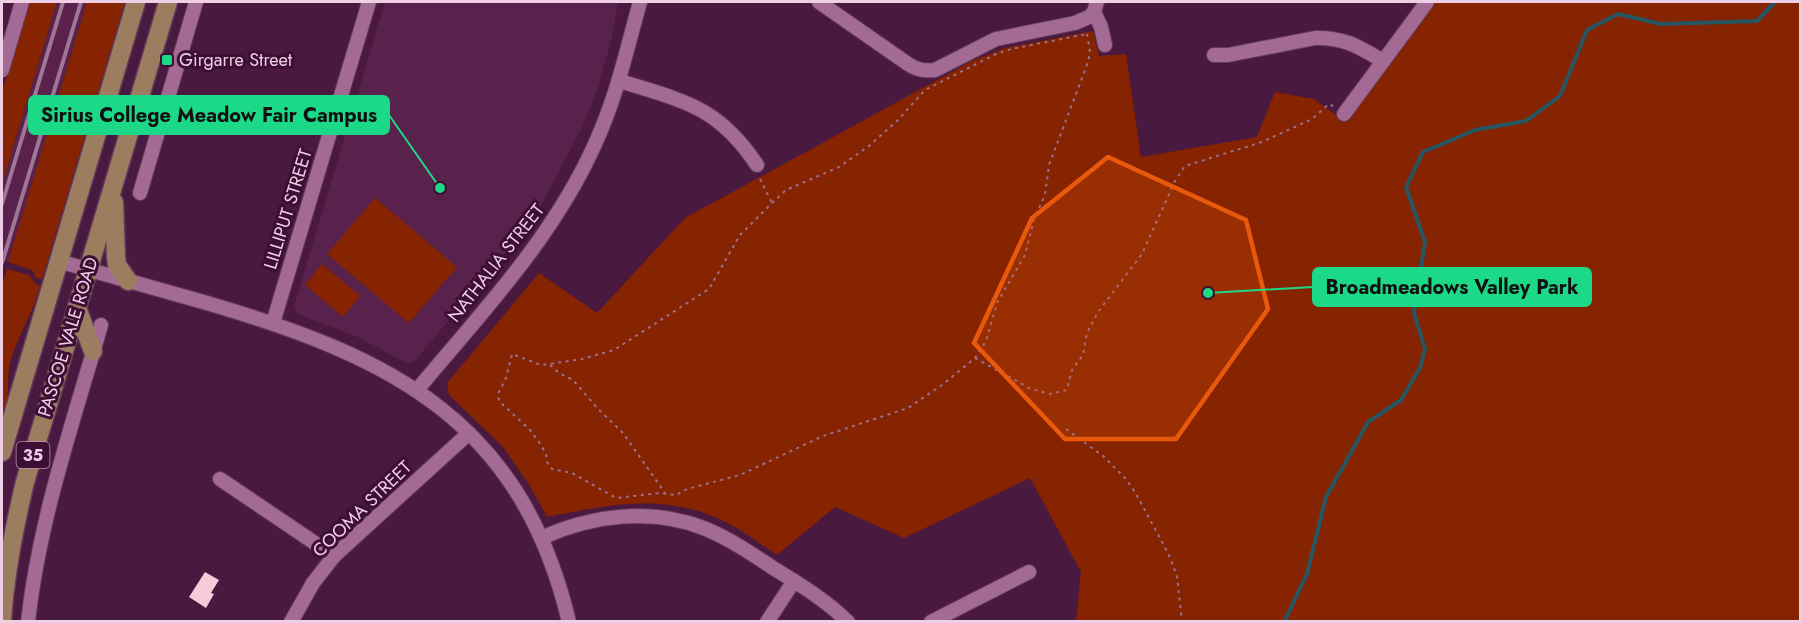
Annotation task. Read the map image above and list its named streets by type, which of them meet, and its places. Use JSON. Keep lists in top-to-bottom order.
{
  "streets": {
    "main road": ["PASCOE VALE ROAD", "35"],
    "street": ["LILLIPUT STREET", "NATHALIA STREET", "COOMA STREET"]
  },
  "places": {
    "transit": ["Girgarre Street"],
    "other": ["Sirius College Meadow Fair Campus", "Broadmeadows Valley Park"]
  }
}
